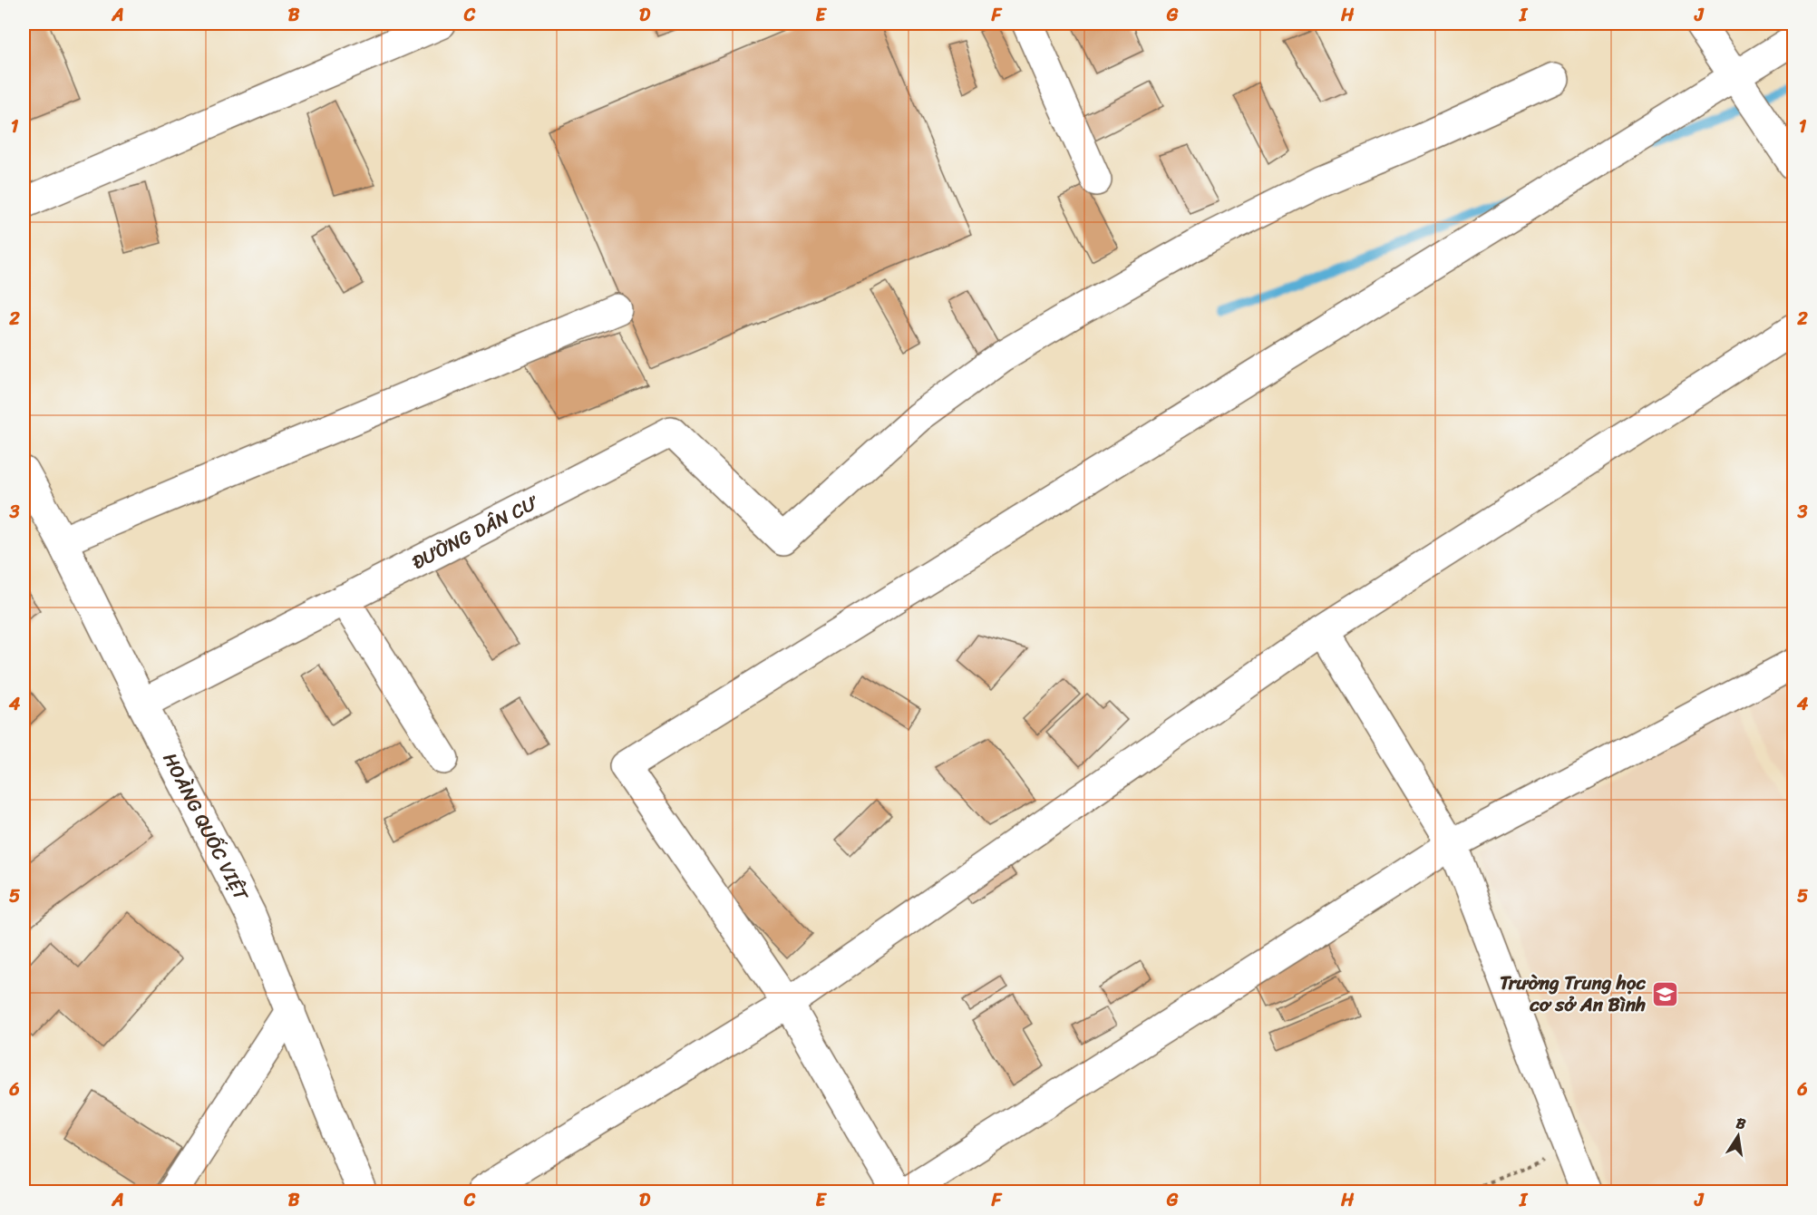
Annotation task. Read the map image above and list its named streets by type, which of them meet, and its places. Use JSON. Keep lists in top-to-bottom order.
{
  "streets": {
    "street": ["ĐƯỜNG DÂN CƯ", "HOÀNG QUỐC VIỆT"]
  },
  "crossings": [
    ["ĐƯỜNG DÂN CƯ", "HOÀNG QUỐC VIỆT"]
  ],
  "places": {
    "school or university": ["Trường Trung học cơ sở An Bình"]
  },
  "north": "top",
  "grid": {
    "columns": [
      "A",
      "B",
      "C",
      "D",
      "E",
      "F",
      "G",
      "H",
      "I",
      "J"
    ],
    "rows": [
      "1",
      "2",
      "3",
      "4",
      "5",
      "6"
    ]
  }
}
